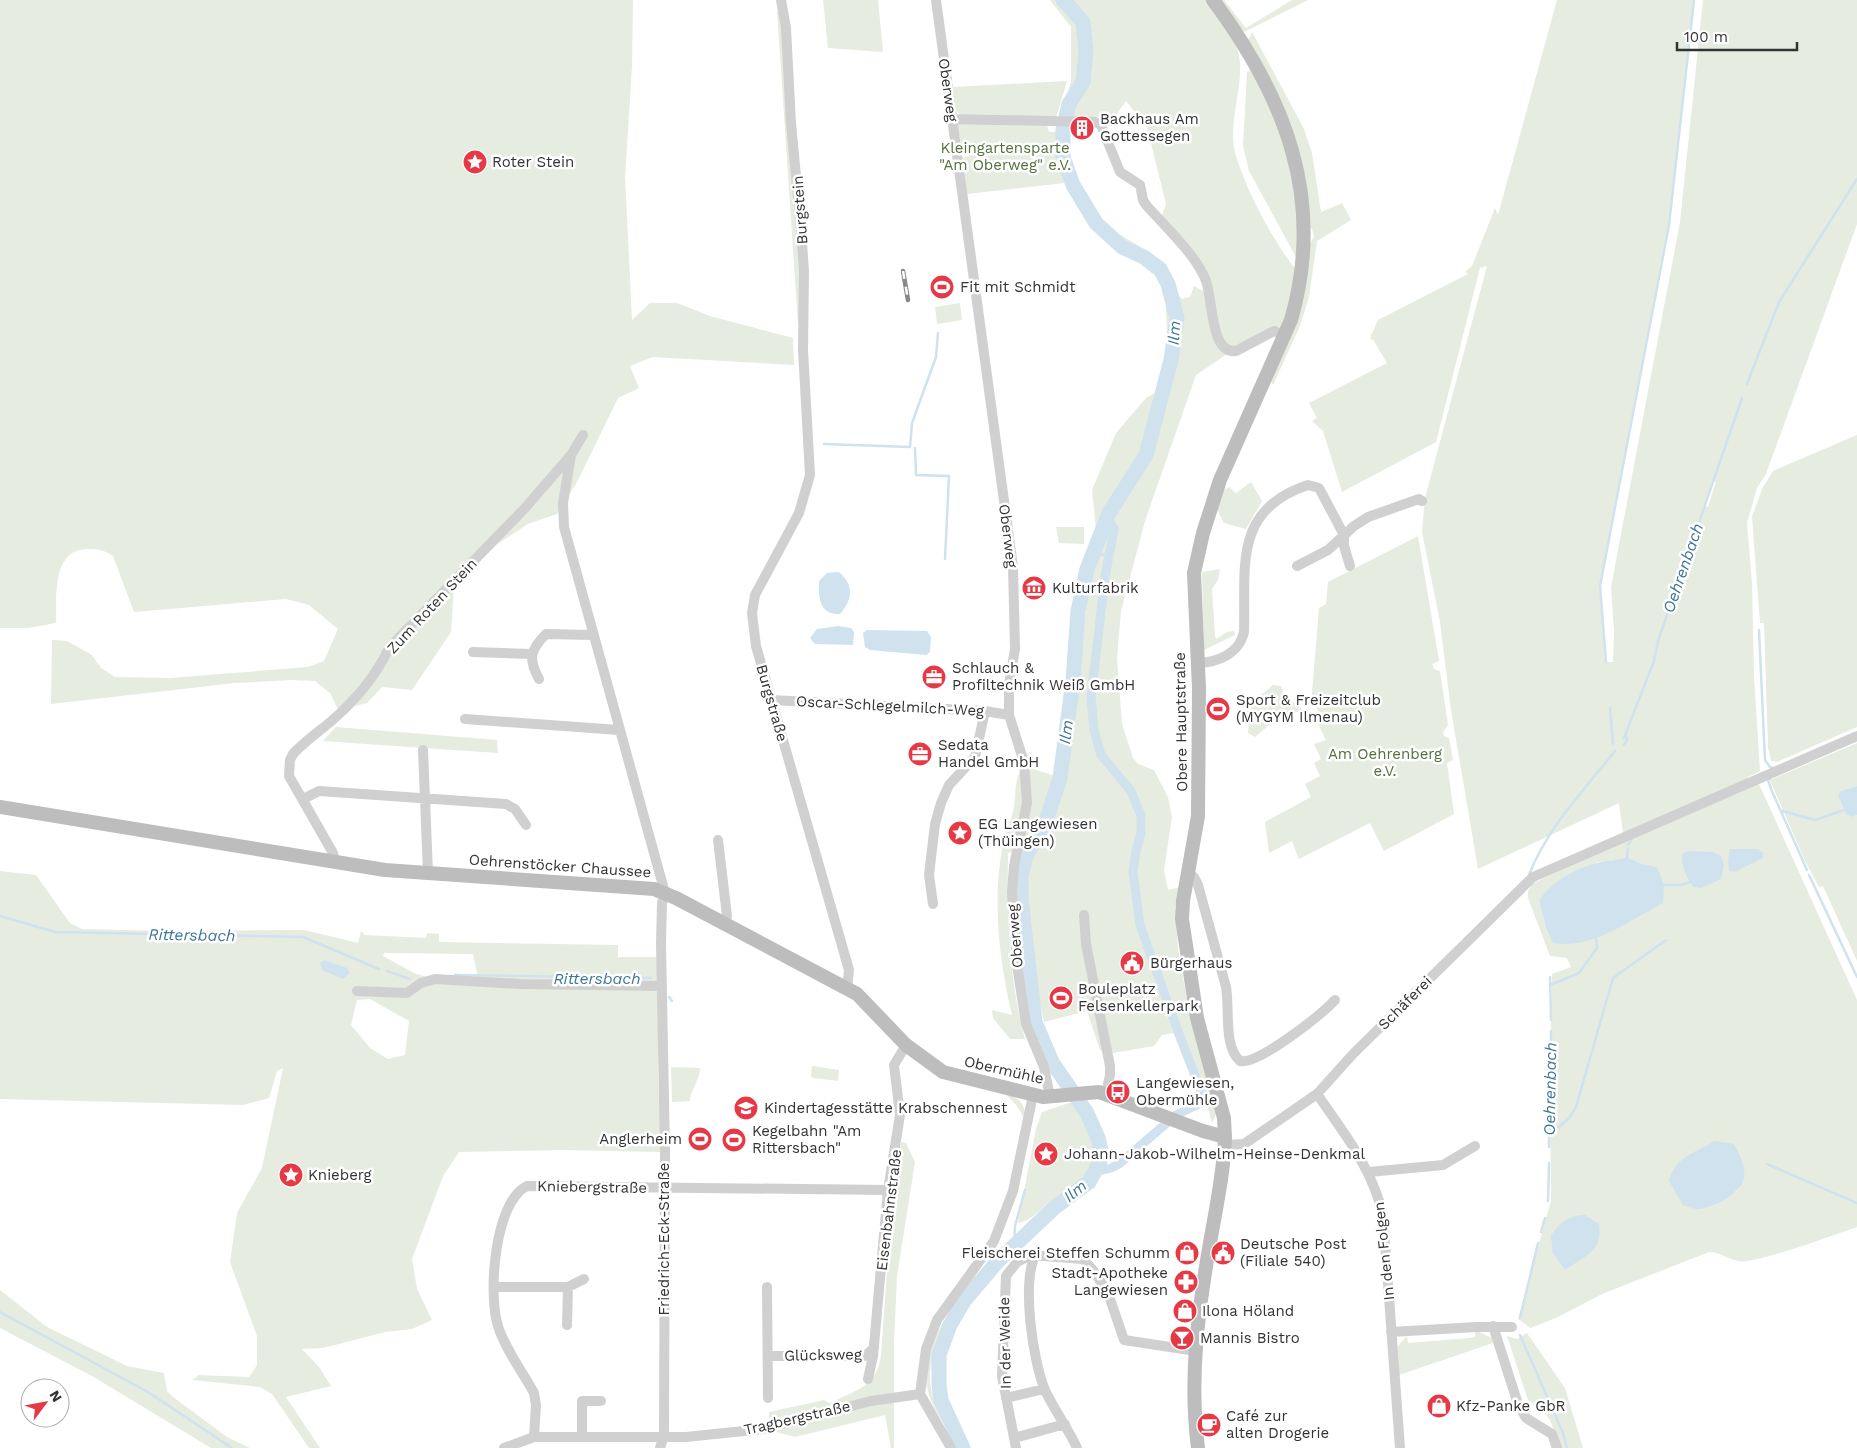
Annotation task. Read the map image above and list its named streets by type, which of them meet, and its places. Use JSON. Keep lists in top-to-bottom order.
{
  "streets": {
    "main road": ["Obere Hauptstraße", "Oehrenstöcker Chaussee", "Obermühle"],
    "street": [
      "Oberweg",
      "Burgstein",
      "Zum Roten Stein",
      "Burgstraße",
      "Oscar-Schlegelmilch-Weg",
      "Schäferei",
      "Kniebergstraße",
      "Eisenbahnstraße",
      "Friedrich-Eck-Straße",
      "In den Folgen",
      "In der Weide",
      "Glücksweg",
      "Tragbergstraße"
    ]
  },
  "crossings": [
    ["Oberweg", "Oscar-Schlegelmilch-Weg"],
    ["Oberweg", "Obermühle"],
    ["Burgstein", "Burgstraße"],
    ["Zum Roten Stein", "Oehrenstöcker Chaussee"],
    ["Zum Roten Stein", "Friedrich-Eck-Straße"],
    ["Burgstraße", "Oscar-Schlegelmilch-Weg"],
    ["Burgstraße", "Oehrenstöcker Chaussee"],
    ["Obere Hauptstraße", "Schäferei"],
    ["Obere Hauptstraße", "Obermühle"],
    ["Oehrenstöcker Chaussee", "Obermühle"],
    ["Oehrenstöcker Chaussee", "Eisenbahnstraße"],
    ["Oehrenstöcker Chaussee", "Friedrich-Eck-Straße"],
    ["Schäferei", "Obermühle"],
    ["Schäferei", "In den Folgen"],
    ["Kniebergstraße", "Eisenbahnstraße"],
    ["Kniebergstraße", "Friedrich-Eck-Straße"],
    ["Kniebergstraße", "Tragbergstraße"],
    ["Eisenbahnstraße", "Glücksweg"],
    ["Friedrich-Eck-Straße", "Tragbergstraße"]
  ],
  "water": ["Ilm", "Oehrenbach", "Rittersbach"],
  "parks": ["Kleingartensparte \"Am Oberweg\" e.V.", "Am Oehrenberg e.V."],
  "places": {
    "building": ["Backhaus Am Gottessegen"],
    "place": [
      "Roter Stein",
      "EG Langewiesen (Thüingen)",
      "Johann-Jakob-Wilhelm-Heinse-Denkmal",
      "Knieberg"
    ],
    "sports": [
      "Fit mit Schmidt",
      "Sport & Freizeitclub (MYGYM Ilmenau)",
      "Bouleplatz Felsenkellerpark",
      "Anglerheim",
      "Kegelbahn \"Am Rittersbach\""
    ],
    "museum": ["Kulturfabrik"],
    "office": ["Schlauch & Profiltechnik Weiß GmbH", "Sedata Handel GmbH"],
    "public building": ["Bürgerhaus", "Deutsche Post (Filiale 540)"],
    "bus stop": ["Langewiesen, Obermühle"],
    "school or university": ["Kindertagesstätte Krabschennest"],
    "shop": ["Fleischerei Steffen Schumm", "Ilona Höland", "Kfz-Panke GbR"],
    "pharmacy": ["Stadt-Apotheke Langewiesen"],
    "bar": ["Mannis Bistro"],
    "cafe": ["Café zur alten Drogerie"]
  },
  "scale_bar": "100 m",
  "north": "top right"
}
